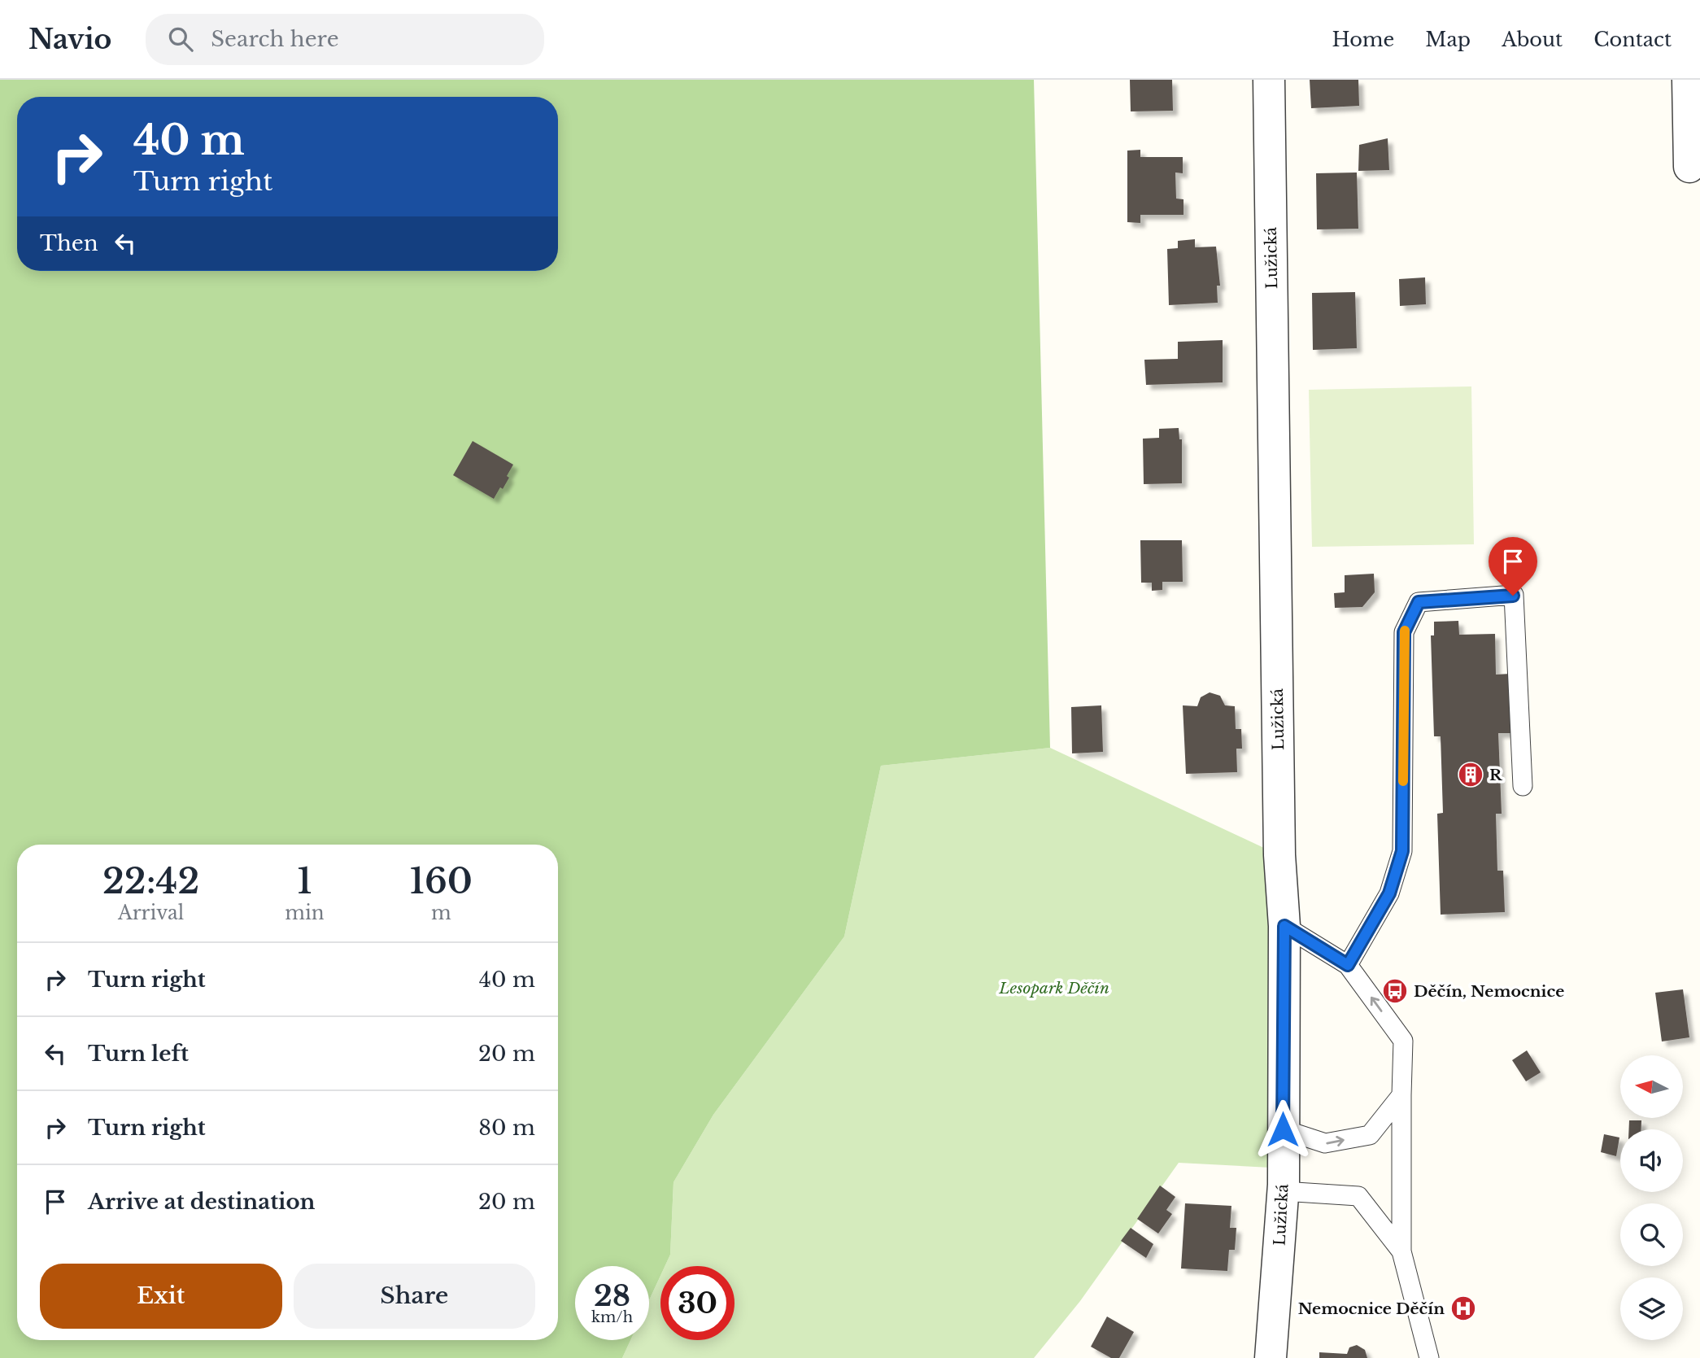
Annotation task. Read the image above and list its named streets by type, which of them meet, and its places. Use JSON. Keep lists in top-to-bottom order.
{
  "streets": {
    "street": ["Lužická"]
  },
  "parks": ["Lesopark Děčín"],
  "places": {
    "building": ["R"],
    "bus stop": ["Děčín, Nemocnice"],
    "hospital": ["Nemocnice Děčín"]
  },
  "north": "left",
  "page": {
    "header": "Navio",
    "search": "Search here",
    "nav": [
      "Home",
      "Map",
      "About",
      "Contact"
    ],
    "turn": ["40 m", "Turn right"],
    "then": "Then",
    "eta": [
      "22:42",
      "Arrival",
      "1",
      "min",
      "160",
      "m"
    ],
    "list": [
      {
        "name": "Turn right",
        "value": "40 m"
      },
      {
        "name": "Turn left",
        "value": "20 m"
      },
      {
        "name": "Turn right",
        "value": "80 m"
      },
      {
        "name": "Arrive at destination",
        "value": "20 m"
      }
    ],
    "buttons": ["Exit", "Share"],
    "speed": "28 km/h",
    "limit": "30"
  }
}
